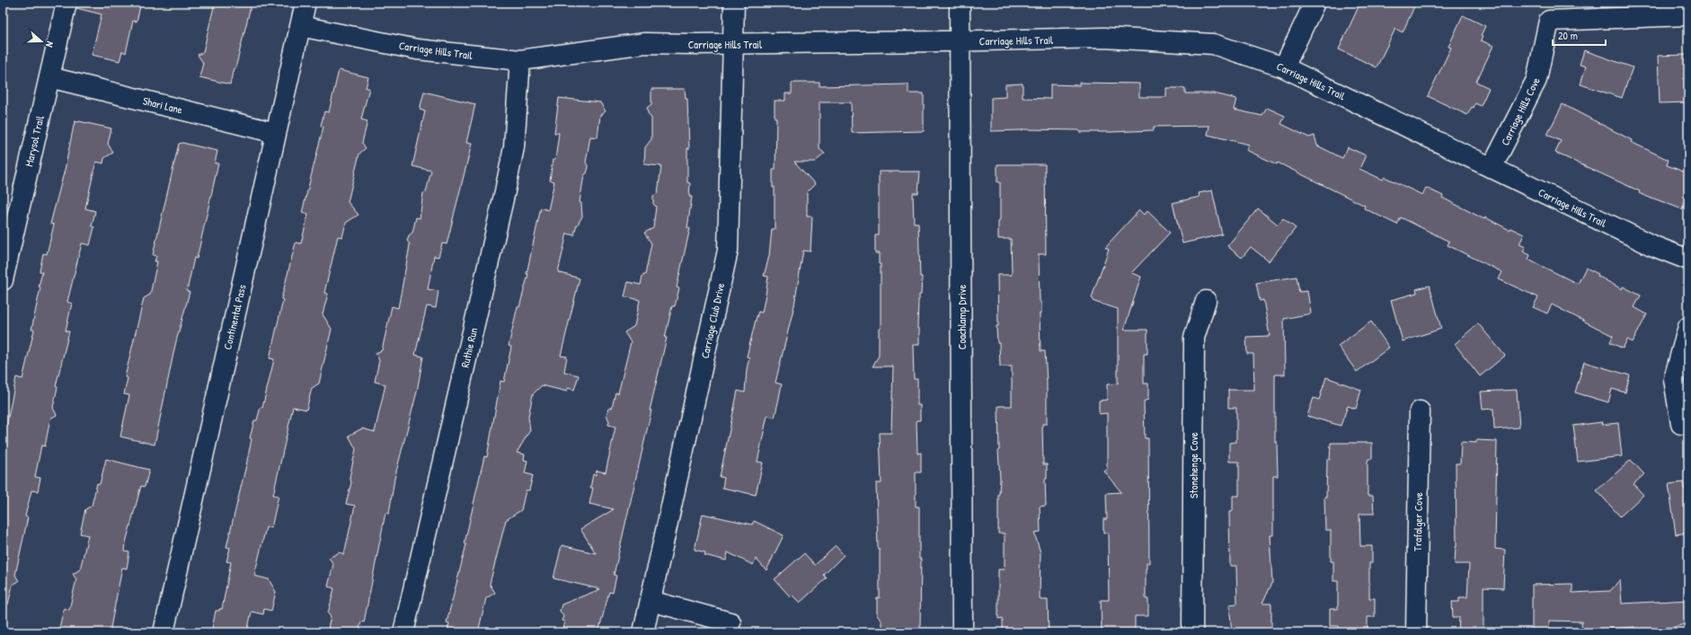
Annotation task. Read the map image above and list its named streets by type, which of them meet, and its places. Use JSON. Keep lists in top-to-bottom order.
{
  "streets": {
    "street": [
      "Carriage Hills Trail",
      "Shari Lane",
      "Carriage Hills Cove",
      "Marysol Trail",
      "Continental Pass",
      "Coachlamp Drive",
      "Carriage Club Drive",
      "Ruthie Run",
      "Stonehenge Cove",
      "Trafalger Cove"
    ]
  },
  "crossings": [
    ["Carriage Hills Trail", "Carriage Hills Cove"],
    ["Carriage Hills Trail", "Continental Pass"],
    ["Carriage Hills Trail", "Coachlamp Drive"],
    ["Carriage Hills Trail", "Carriage Club Drive"],
    ["Carriage Hills Trail", "Ruthie Run"],
    ["Shari Lane", "Marysol Trail"],
    ["Shari Lane", "Continental Pass"]
  ],
  "scale_bar": "20 m",
  "north": "right"
}
